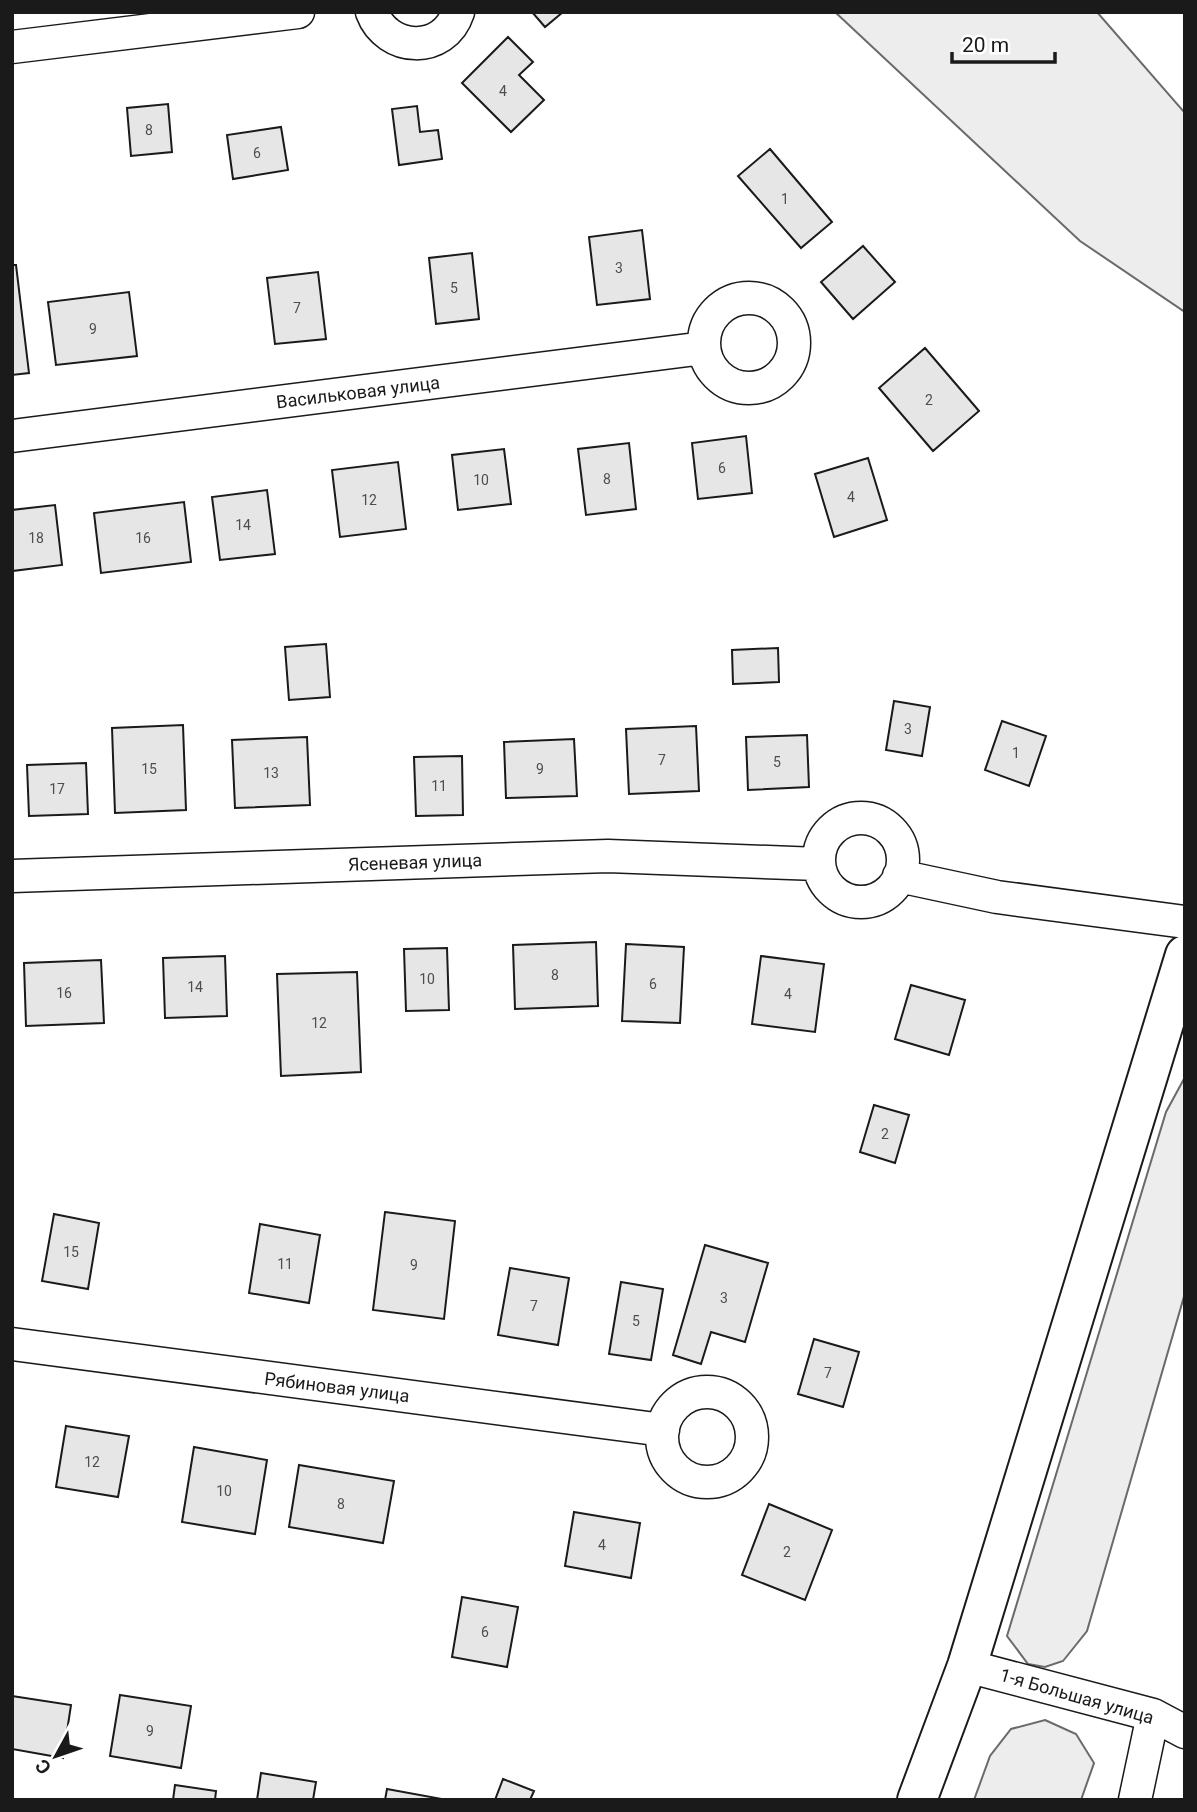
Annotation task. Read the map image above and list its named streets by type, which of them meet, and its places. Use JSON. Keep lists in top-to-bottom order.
{
  "streets": {
    "street": [
      "Васильковая улица",
      "Ясеневая улица",
      "Рябиновая улица",
      "1-я Большая улица"
    ]
  },
  "house_numbers": [
    "4",
    "8",
    "6",
    "1",
    "3",
    "5",
    "7",
    "9",
    "2",
    "6",
    "8",
    "10",
    "4",
    "12",
    "14",
    "18",
    "16",
    "3",
    "1",
    "7",
    "5",
    "15",
    "9",
    "13",
    "11",
    "17",
    "8",
    "10",
    "6",
    "14",
    "16",
    "4",
    "12",
    "2",
    "15",
    "11",
    "9",
    "3",
    "7",
    "5",
    "7",
    "12",
    "10",
    "8",
    "4",
    "2",
    "6",
    "9"
  ],
  "scale_bar": "20 m",
  "north": "bottom left"
}
